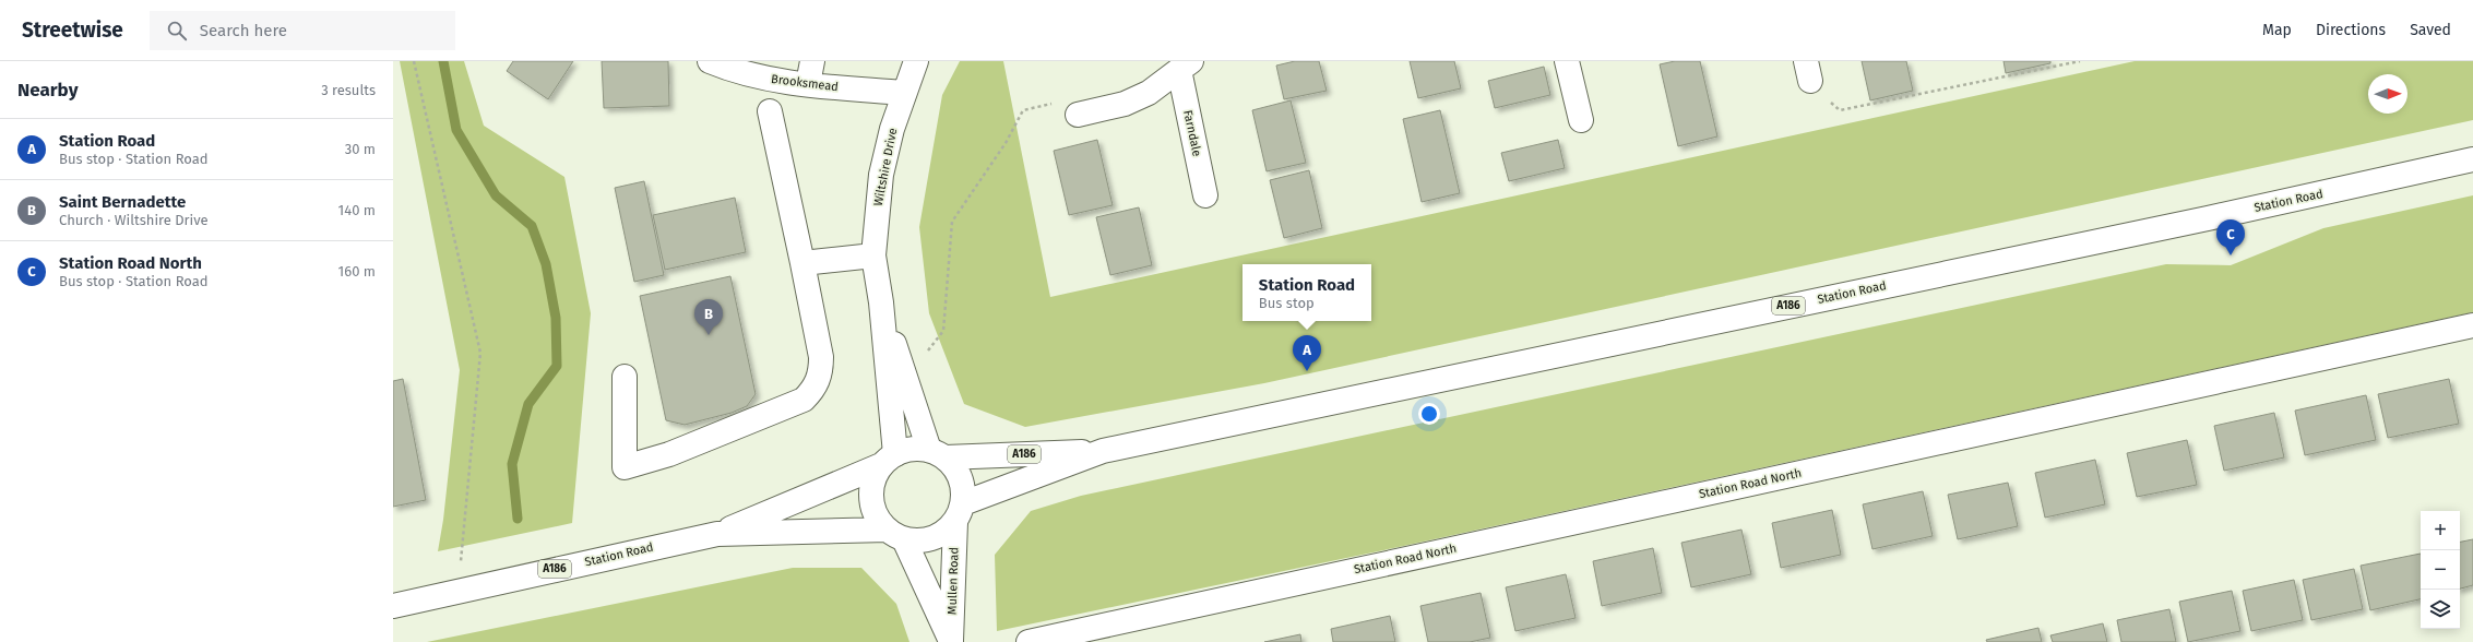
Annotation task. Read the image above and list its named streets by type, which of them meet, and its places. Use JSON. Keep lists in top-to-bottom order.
{
  "streets": {
    "street": [
      "Brooksmead",
      "Farndale",
      "Wiltshire Drive",
      "Station Road",
      "A186",
      "Station Road North",
      "Mullen Road"
    ]
  },
  "crossings": [
    ["Brooksmead", "Wiltshire Drive"],
    ["Wiltshire Drive", "Station Road"],
    ["Wiltshire Drive", "Mullen Road"],
    ["Station Road", "Mullen Road"]
  ],
  "north": "right",
  "page": {
    "header": "Streetwise",
    "search": "Search here",
    "nav": ["Map", "Directions", "Saved"],
    "heading": ["Nearby", "3 results"],
    "list": [
      {
        "mark": "A",
        "name": "Station Road",
        "note": "Bus stop · Station Road",
        "value": "30 m"
      },
      {
        "mark": "B",
        "name": "Saint Bernadette",
        "note": "Church · Wiltshire Drive",
        "value": "140 m"
      },
      {
        "mark": "C",
        "name": "Station Road North",
        "note": "Bus stop · Station Road",
        "value": "160 m"
      }
    ],
    "pins": ["C", "B", "A"],
    "popup": ["Station Road", "Bus stop"],
    "map_buttons": ["+", "−"]
  }
}
